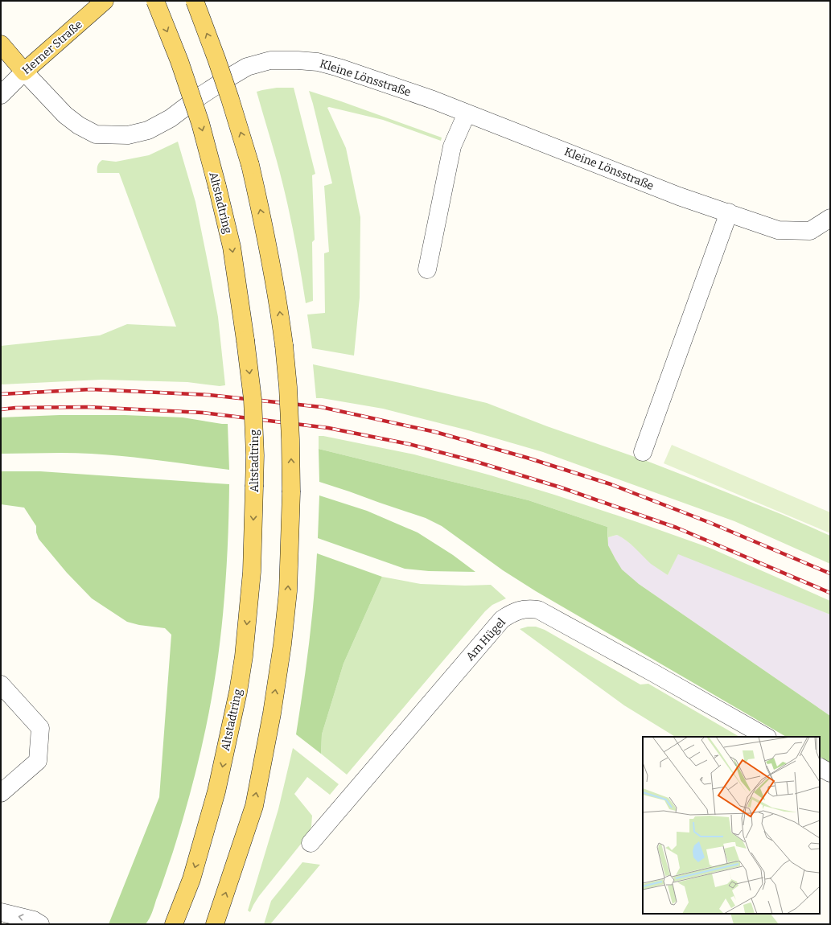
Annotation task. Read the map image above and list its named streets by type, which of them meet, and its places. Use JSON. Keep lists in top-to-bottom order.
{
  "streets": {
    "main road": ["Herner Straße", "Altstadtring"],
    "street": ["Kleine Lönsstraße", "Am Hügel"]
  },
  "crossings": [
    ["Herner Straße", "Kleine Lönsstraße"]
  ]
}
